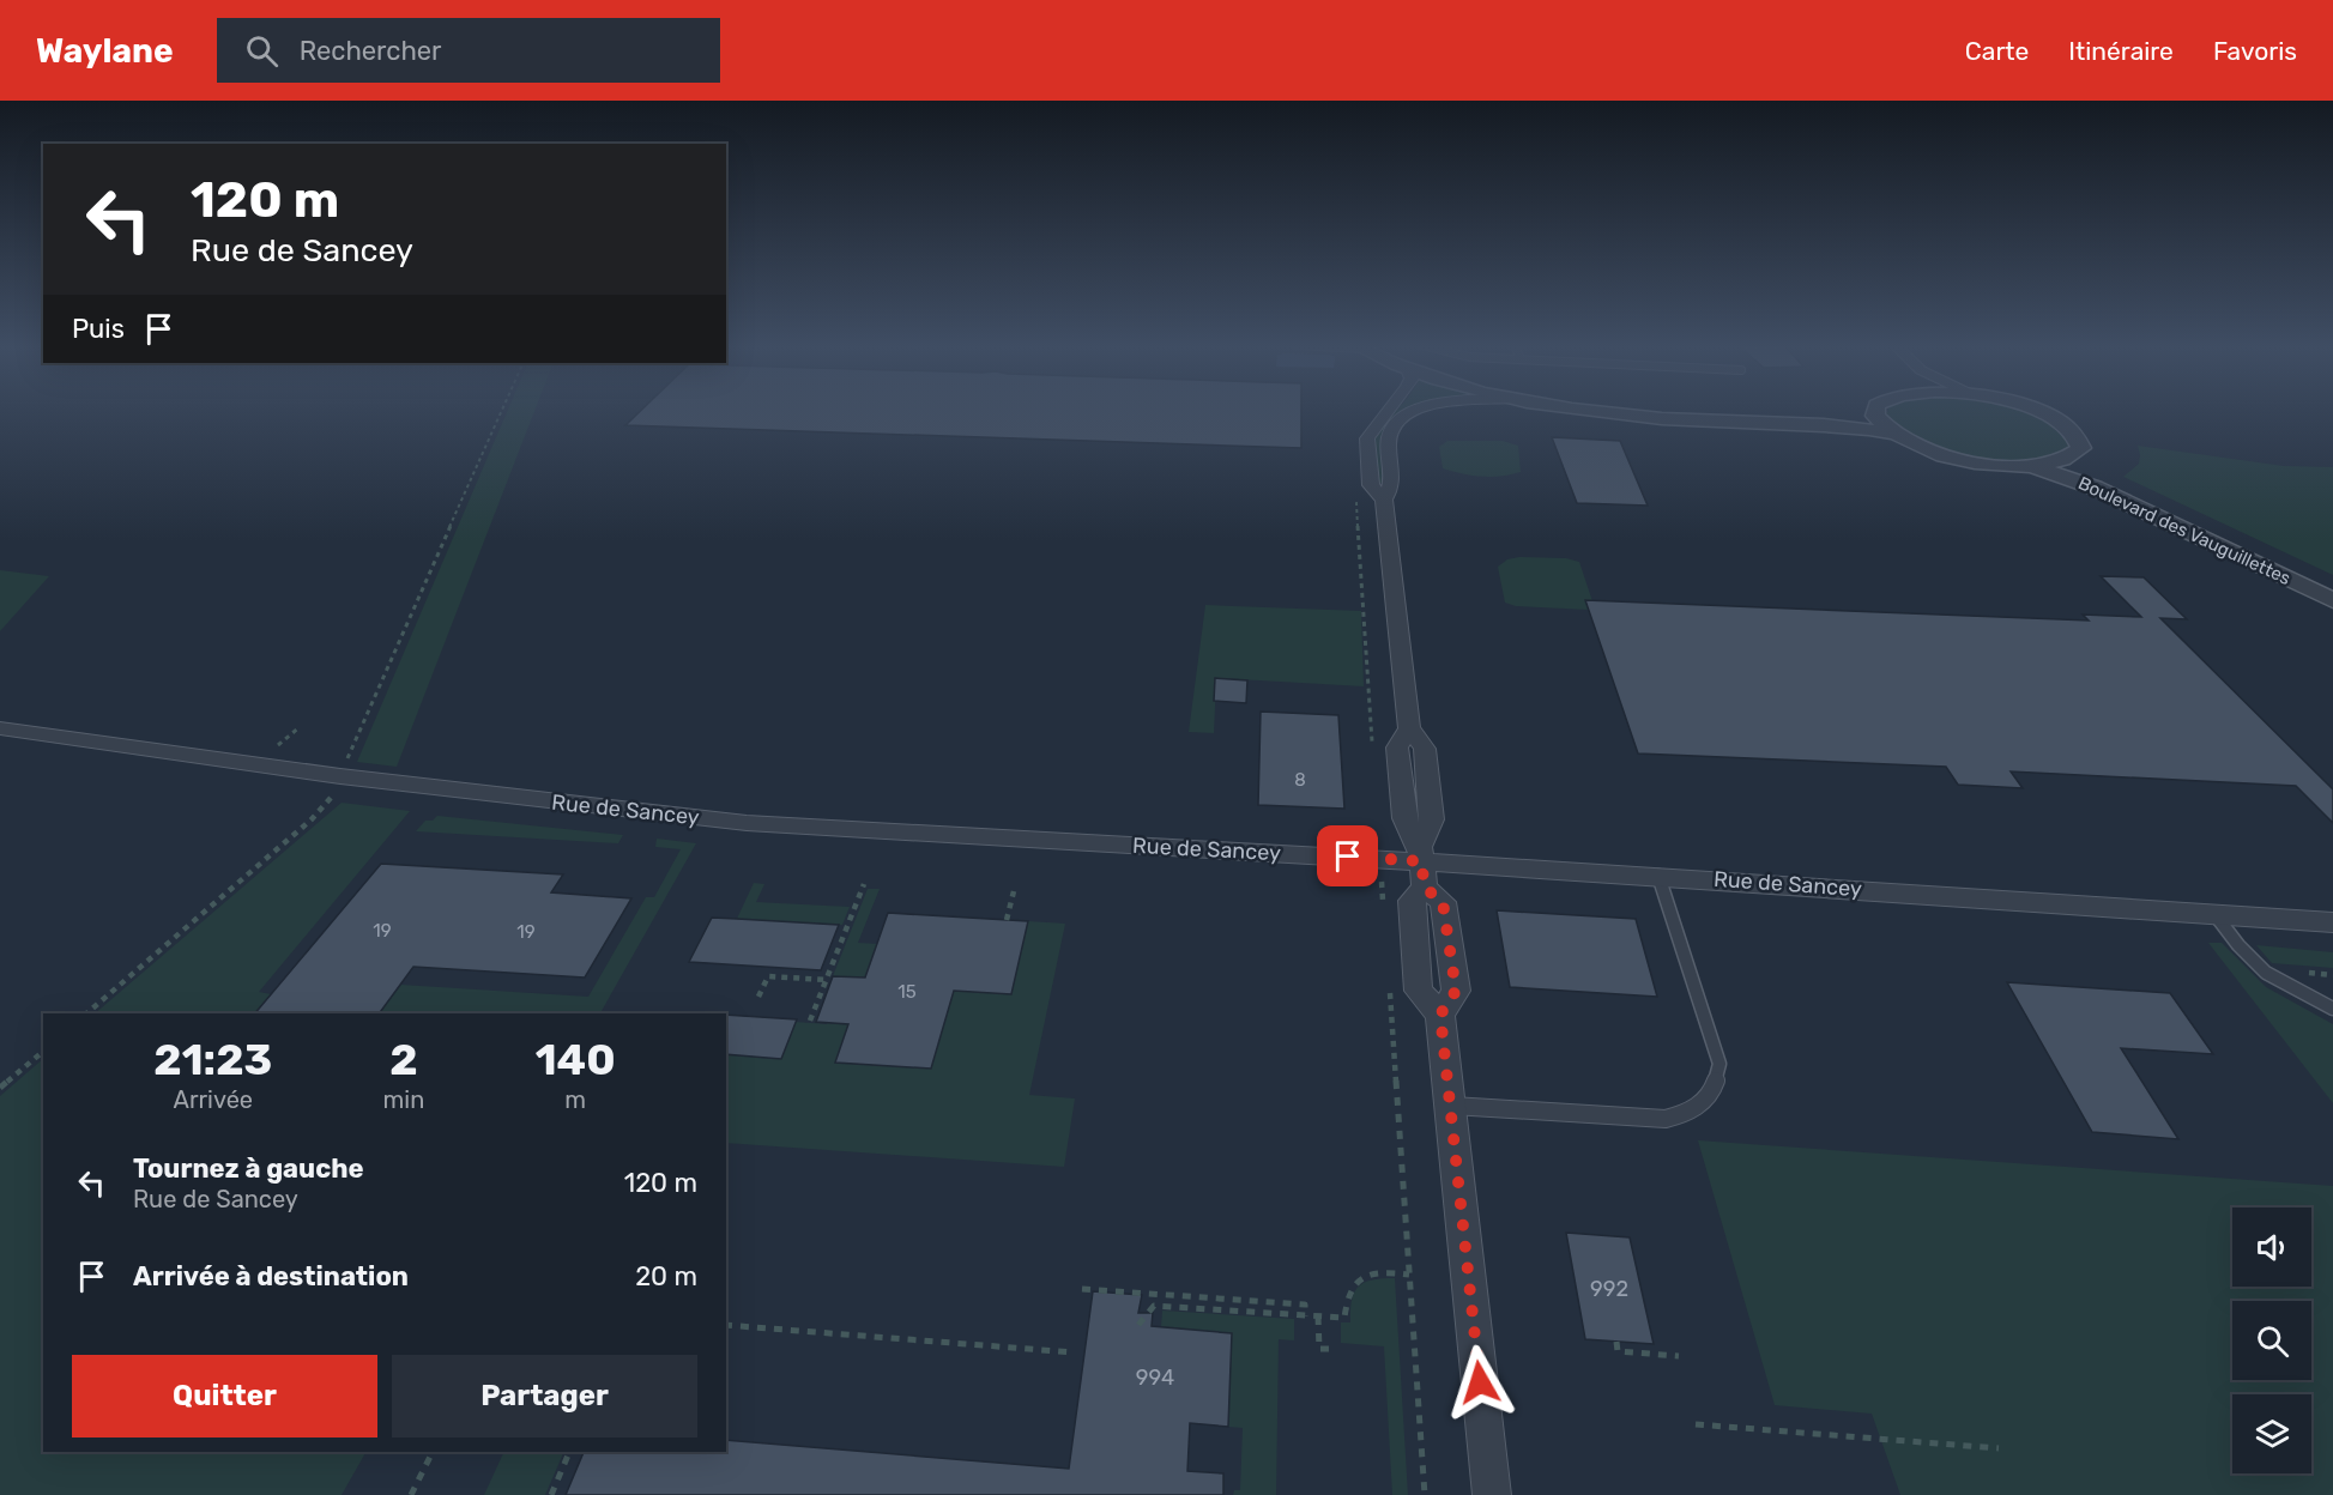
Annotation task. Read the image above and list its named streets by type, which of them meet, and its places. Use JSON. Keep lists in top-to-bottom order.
{
  "streets": {
    "street": ["Boulevard des Vauguillettes", "Rue de Sancey"]
  },
  "house_numbers": [
    "8",
    "19",
    "19",
    "15",
    "992",
    "994"
  ],
  "page": {
    "header": "Waylane",
    "search": "Rechercher",
    "nav": ["Carte", "Itinéraire", "Favoris"],
    "turn": ["120 m", "Rue de Sancey"],
    "then": "Puis",
    "eta": [
      "21:23",
      "Arrivée",
      "2",
      "min",
      "140",
      "m"
    ],
    "list": [
      {
        "name": "Tournez à gauche",
        "note": "Rue de Sancey",
        "value": "120 m"
      },
      {
        "name": "Arrivée à destination",
        "value": "20 m"
      }
    ],
    "buttons": ["Quitter", "Partager"]
  }
}
